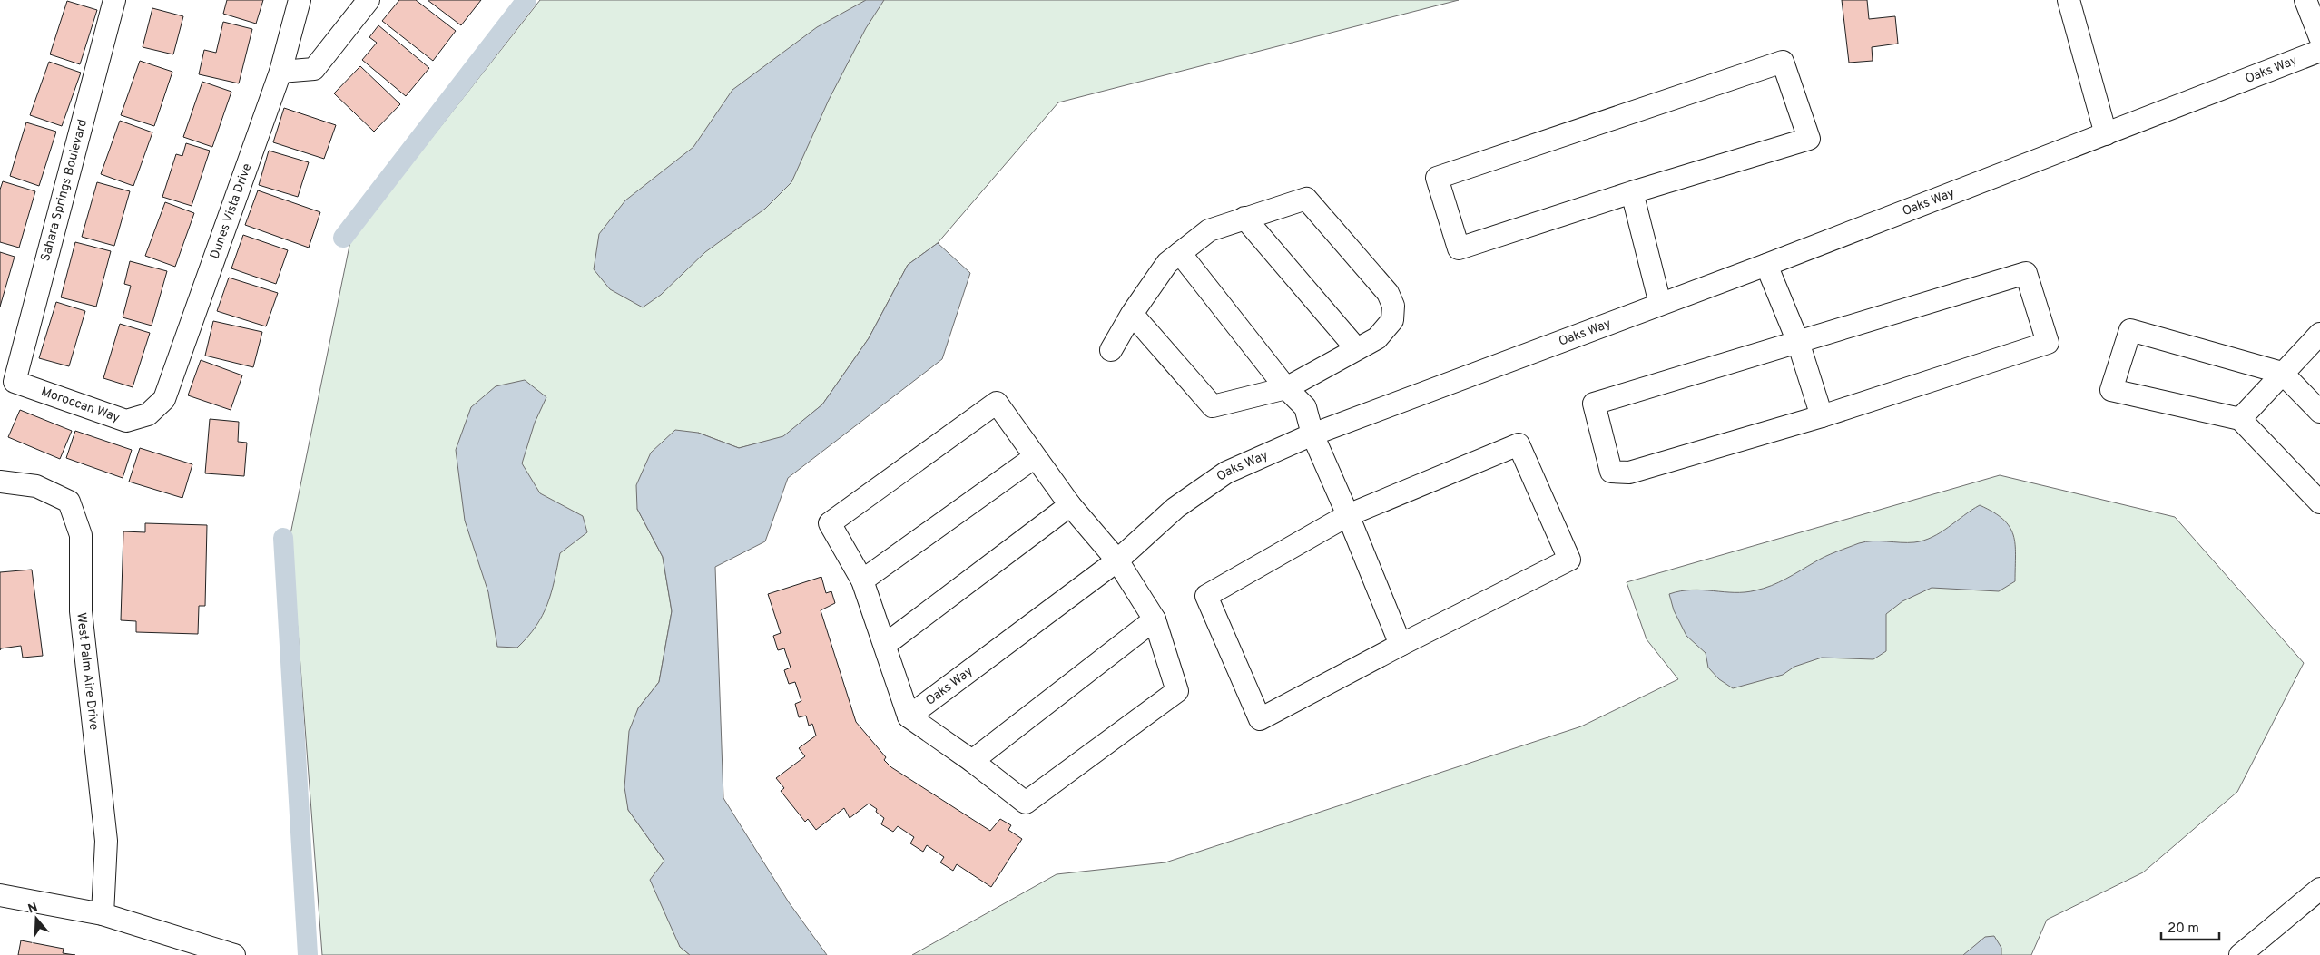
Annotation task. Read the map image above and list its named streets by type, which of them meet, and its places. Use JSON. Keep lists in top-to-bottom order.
{
  "streets": {
    "street": [
      "Oaks Way",
      "Sahara Springs Boulevard",
      "Dunes Vista Drive",
      "Moroccan Way",
      "West Palm Aire Drive"
    ]
  },
  "crossings": [
    ["Sahara Springs Boulevard", "Moroccan Way"],
    ["Dunes Vista Drive", "Moroccan Way"]
  ],
  "scale_bar": "20 m",
  "north": "top"
}
